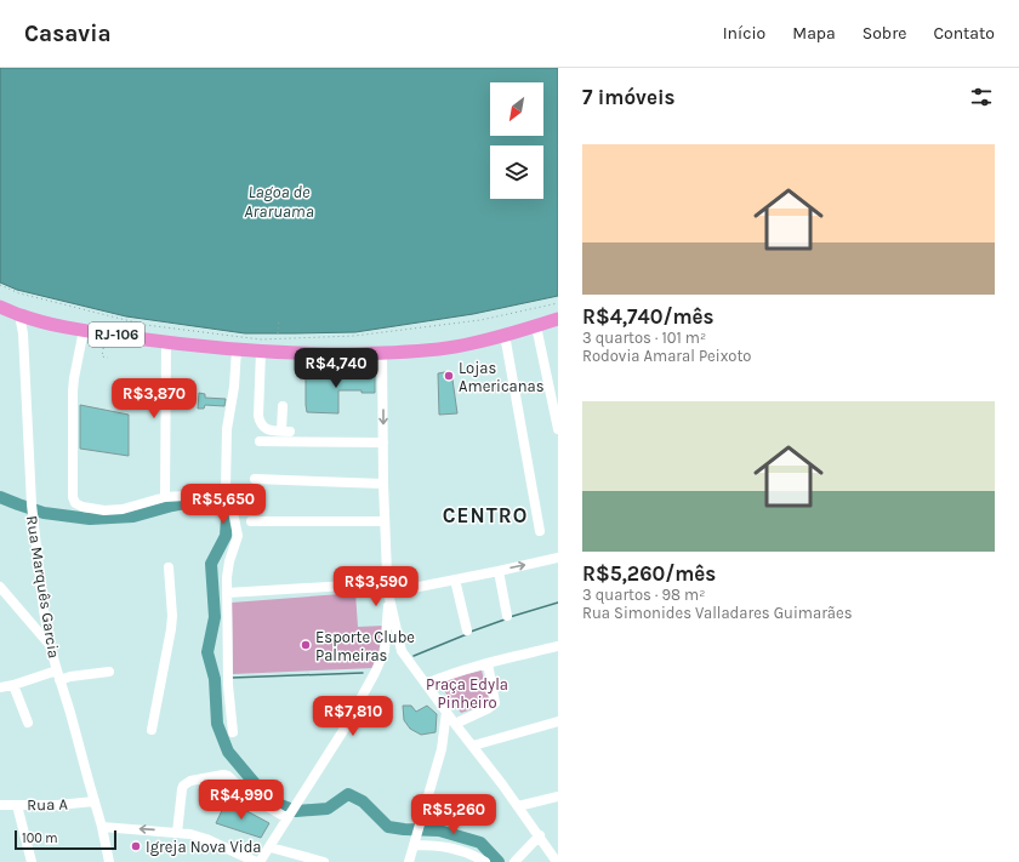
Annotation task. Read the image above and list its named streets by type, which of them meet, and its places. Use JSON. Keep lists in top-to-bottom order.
{
  "streets": {
    "highway": ["RJ-106"],
    "street": ["Rua Marquês Garcia", "Rua A"]
  },
  "crossings": [
    ["RJ-106", "Rua Marquês Garcia"],
    ["Rua Marquês Garcia", "Rua A"]
  ],
  "districts": ["CENTRO"],
  "water": ["Lagoa de Araruama"],
  "parks": ["Praça Edyla Pinheiro"],
  "places": ["Lojas Americanas", "Esporte Clube Palmeiras", "Igreja Nova Vida"],
  "scale_bar": "100 m",
  "north": "bottom left",
  "page": {
    "header": "Casavia",
    "nav": [
      "Início",
      "Mapa",
      "Sobre",
      "Contato"
    ],
    "heading": "7 imóveis",
    "list": [
      {
        "name": "R$4,740/mês",
        "note": "3 quartos · 101 m² · Rodovia Amaral Peixoto"
      },
      {
        "name": "R$5,260/mês",
        "note": "3 quartos · 98 m² · Rua Simonides Valladares Guimarães"
      }
    ],
    "price": [
      "R$4,740",
      "R$3,870",
      "R$5,650",
      "R$3,590",
      "R$7,810",
      "R$4,990",
      "R$5,260"
    ],
    "scale": "100 m"
  }
}
